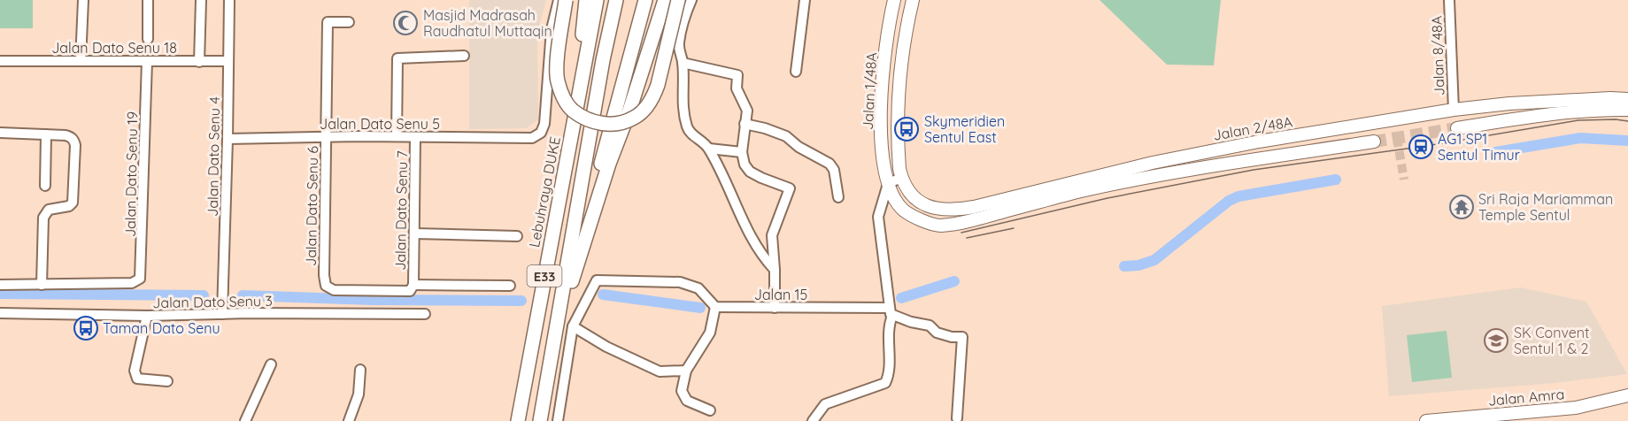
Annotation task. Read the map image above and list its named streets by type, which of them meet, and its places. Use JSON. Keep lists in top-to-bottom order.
{
  "streets": {
    "highway": ["Lebuhraya DUKE", "E33"],
    "main road": ["Jalan 1/48A", "Jalan 2/48A", "Jalan Amra"],
    "street": [
      "Jalan Dato Senu 18",
      "Jalan 8/48A",
      "Jalan Dato Senu 5",
      "Jalan Dato Senu 4",
      "Jalan Dato Senu 19",
      "Jalan Dato Senu 6",
      "Jalan Dato Senu 7",
      "Jalan 15",
      "Jalan Dato Senu 3"
    ]
  },
  "crossings": [
    ["Jalan Dato Senu 18", "Jalan Dato Senu 4"],
    ["Jalan Dato Senu 18", "Jalan Dato Senu 19"],
    ["Jalan 8/48A", "Jalan 2/48A"],
    ["Jalan Dato Senu 5", "Jalan Dato Senu 4"],
    ["Jalan Dato Senu 5", "Jalan Dato Senu 6"],
    ["Jalan Dato Senu 5", "Jalan Dato Senu 7"],
    ["Jalan Dato Senu 4", "Jalan Dato Senu 3"],
    ["Jalan Dato Senu 6", "Jalan Dato Senu 7"]
  ],
  "places": {
    "mosque": ["Masjid Madrasah Raudhatul Muttaqin"],
    "bus stop": ["Skymeridien Sentul East", "Taman Dato Senu"],
    "station": ["AG1 SP1 Sentul Timur"],
    "temple": ["Sri Raja Mariamman Temple Sentul"],
    "school or university": ["SK Convent Sentul 1 & 2"]
  }
}
